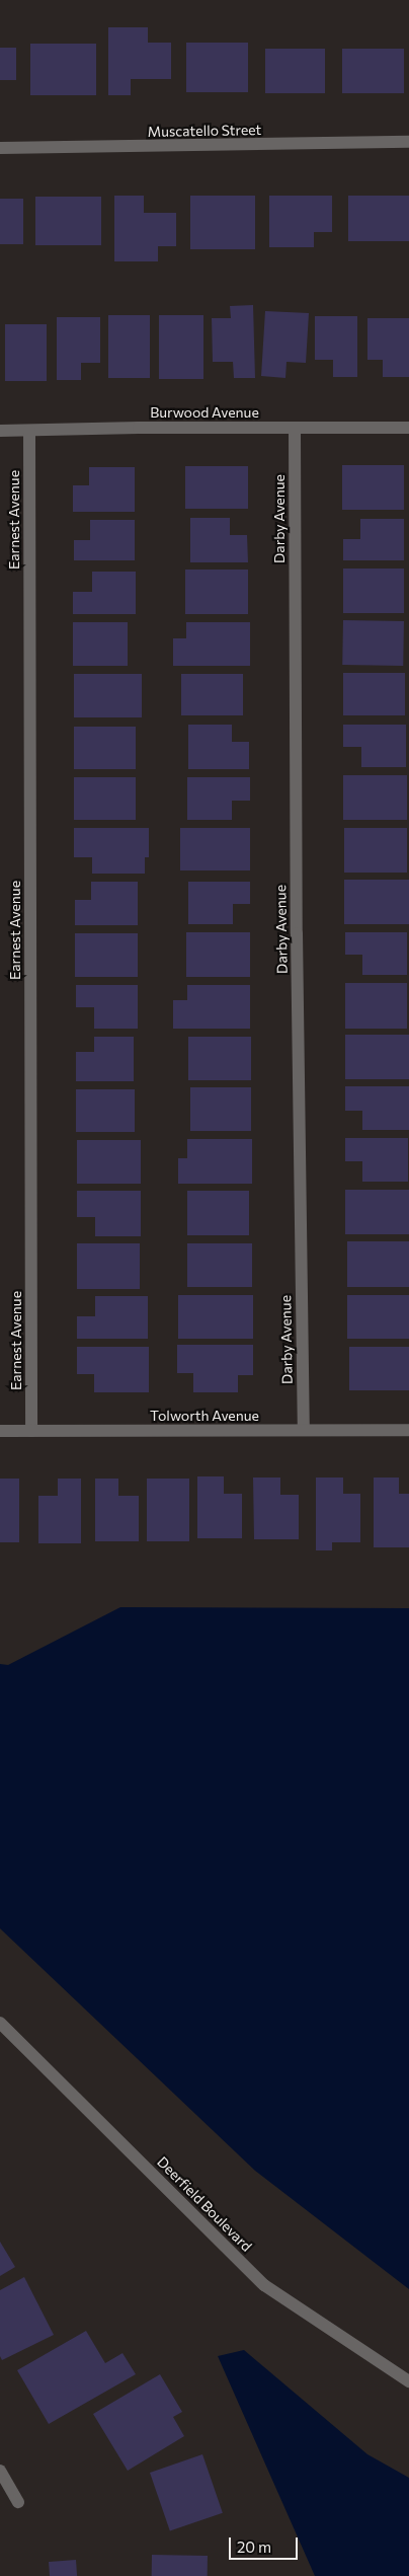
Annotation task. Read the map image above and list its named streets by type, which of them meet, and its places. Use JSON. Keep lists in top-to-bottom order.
{
  "streets": {
    "street": [
      "Muscatello Street",
      "Burwood Avenue",
      "Darby Avenue",
      "Earnest Avenue",
      "Tolworth Avenue",
      "Deerfield Boulevard"
    ]
  },
  "crossings": [
    ["Burwood Avenue", "Darby Avenue"],
    ["Burwood Avenue", "Earnest Avenue"],
    ["Darby Avenue", "Tolworth Avenue"],
    ["Earnest Avenue", "Tolworth Avenue"]
  ],
  "scale_bar": "20 m"
}
